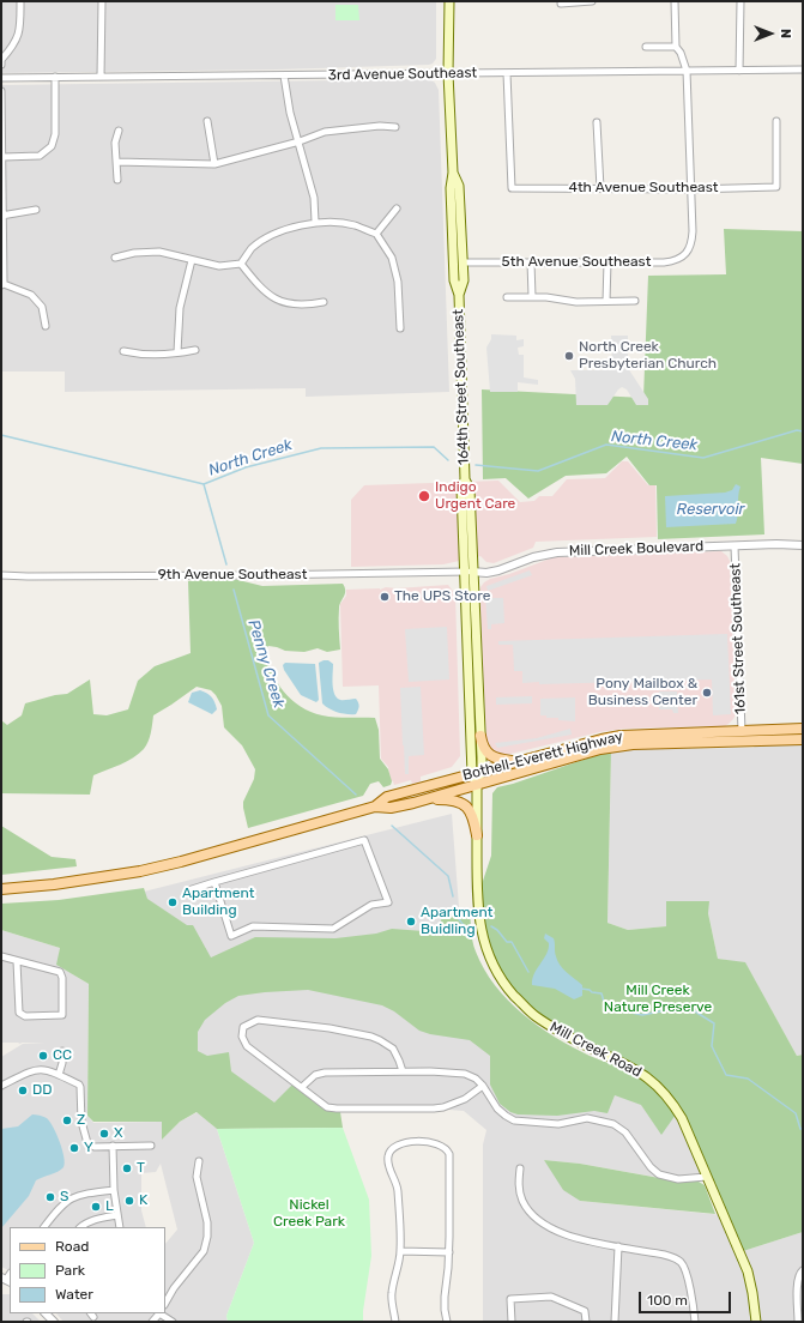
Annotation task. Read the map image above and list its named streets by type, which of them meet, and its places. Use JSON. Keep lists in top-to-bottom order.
{
  "streets": {
    "main road": ["164th Street Southeast", "Bothell-Everett Highway", "Mill Creek Road"],
    "street": [
      "3rd Avenue Southeast",
      "4th Avenue Southeast",
      "5th Avenue Southeast",
      "Mill Creek Boulevard",
      "9th Avenue Southeast",
      "161st Street Southeast"
    ]
  },
  "crossings": [
    ["3rd Avenue Southeast", "4th Avenue Southeast"],
    ["3rd Avenue Southeast", "164th Street Southeast"],
    ["4th Avenue Southeast", "5th Avenue Southeast"],
    ["5th Avenue Southeast", "164th Street Southeast"],
    ["164th Street Southeast", "Mill Creek Boulevard"],
    ["164th Street Southeast", "9th Avenue Southeast"],
    ["164th Street Southeast", "Bothell-Everett Highway"],
    ["164th Street Southeast", "Mill Creek Road"],
    ["Mill Creek Boulevard", "9th Avenue Southeast"],
    ["Mill Creek Boulevard", "161st Street Southeast"],
    ["161st Street Southeast", "Bothell-Everett Highway"],
    ["Bothell-Everett Highway", "Mill Creek Road"]
  ],
  "water": ["North Creek", "Reservoir", "Penny Creek"],
  "parks": ["Mill Creek Nature Preserve", "Nickel Creek Park"],
  "places": [
    "North Creek Presbyterian Church",
    "Indigo Urgent Care",
    "The UPS Store",
    "Pony Mailbox & Business Center",
    "Apartment Building",
    "Apartment Buidling",
    "CC",
    "DD",
    "Z",
    "X",
    "Y",
    "T",
    "S",
    "K",
    "L"
  ],
  "legend": ["Road", "Park", "Water"],
  "scale_bar": "100 m",
  "north": "right"
}
